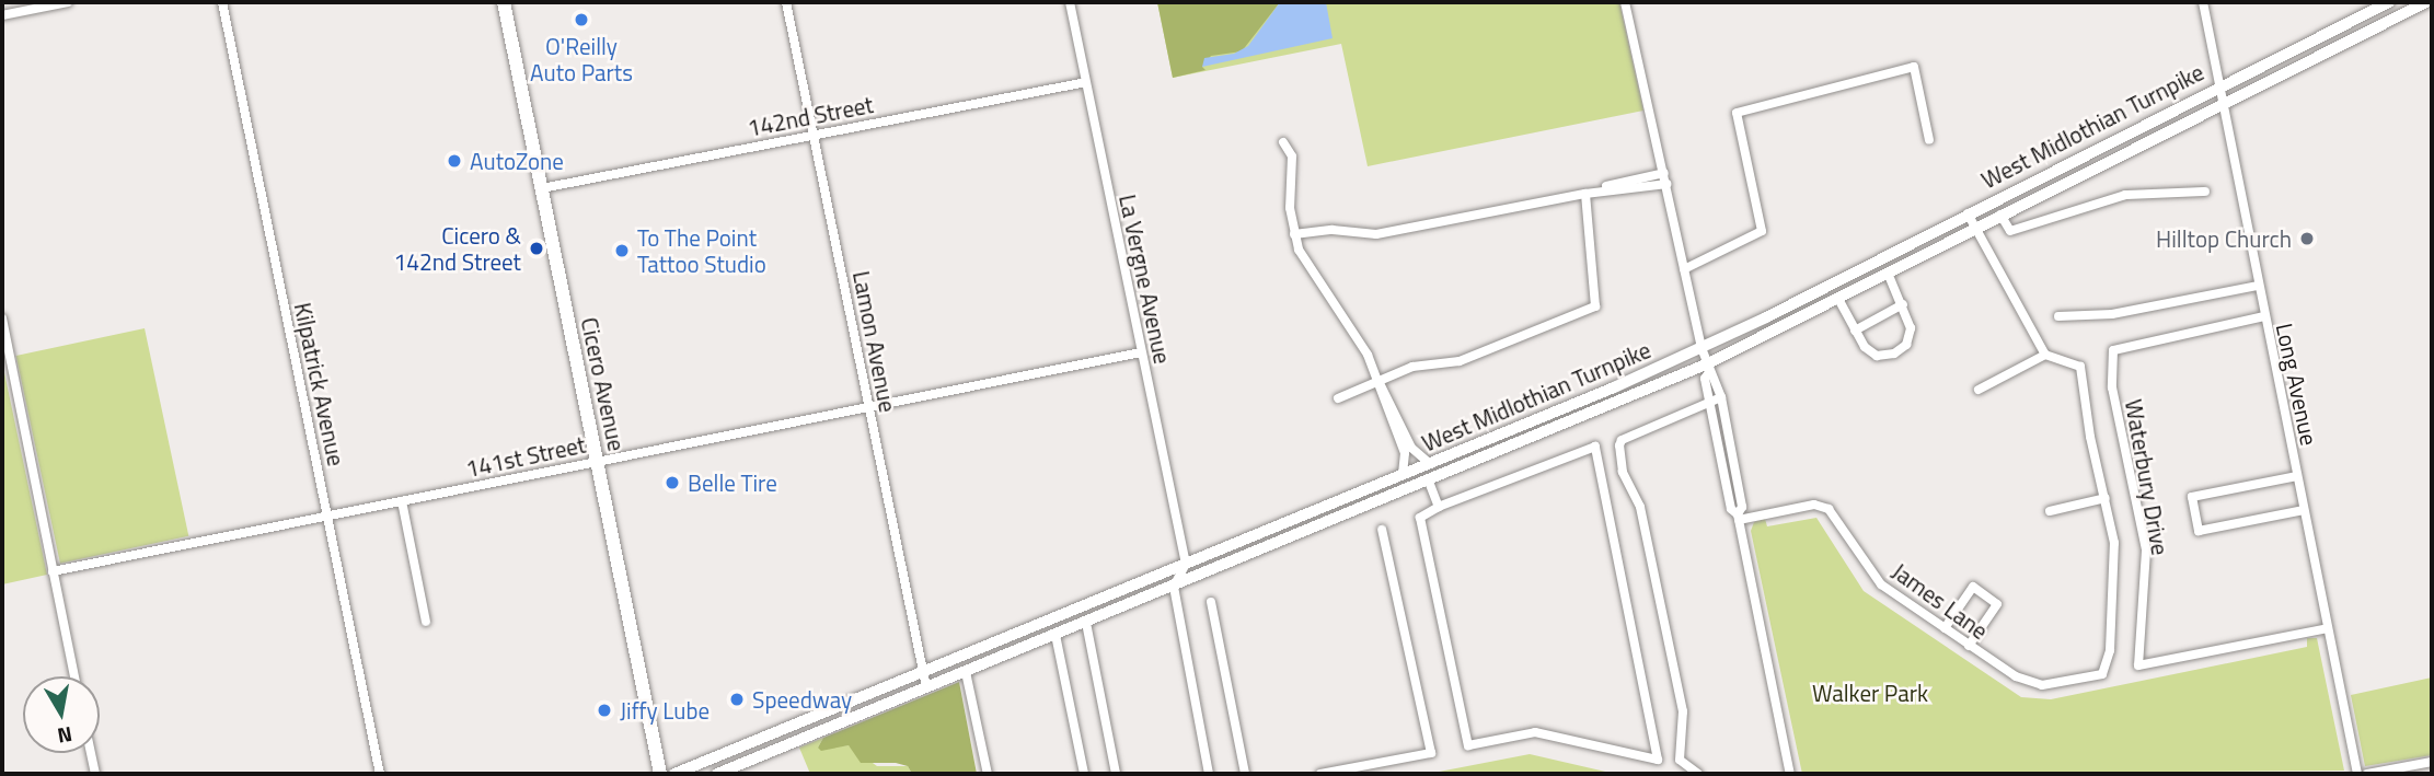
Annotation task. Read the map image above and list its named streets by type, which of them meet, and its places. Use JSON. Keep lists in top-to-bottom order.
{
  "streets": {
    "main road": ["West Midlothian Turnpike", "Cicero Avenue"],
    "street": [
      "142nd Street",
      "La Vergne Avenue",
      "Lamon Avenue",
      "Kilpatrick Avenue",
      "Long Avenue",
      "141st Street",
      "Waterbury Drive",
      "James Lane"
    ]
  },
  "crossings": [
    ["142nd Street", "La Vergne Avenue"],
    ["142nd Street", "Lamon Avenue"],
    ["142nd Street", "Cicero Avenue"],
    ["West Midlothian Turnpike", "La Vergne Avenue"],
    ["West Midlothian Turnpike", "Lamon Avenue"],
    ["West Midlothian Turnpike", "Long Avenue"],
    ["La Vergne Avenue", "141st Street"],
    ["Lamon Avenue", "141st Street"],
    ["Kilpatrick Avenue", "141st Street"],
    ["Cicero Avenue", "141st Street"],
    ["Long Avenue", "Waterbury Drive"]
  ],
  "parks": ["Walker Park"],
  "places": [
    "O'Reilly Auto Parts",
    "AutoZone",
    "Hilltop Church",
    "Cicero & 142nd Street",
    "To The Point Tattoo Studio",
    "Belle Tire",
    "Speedway",
    "Jiffy Lube"
  ],
  "north": "bottom"
}
